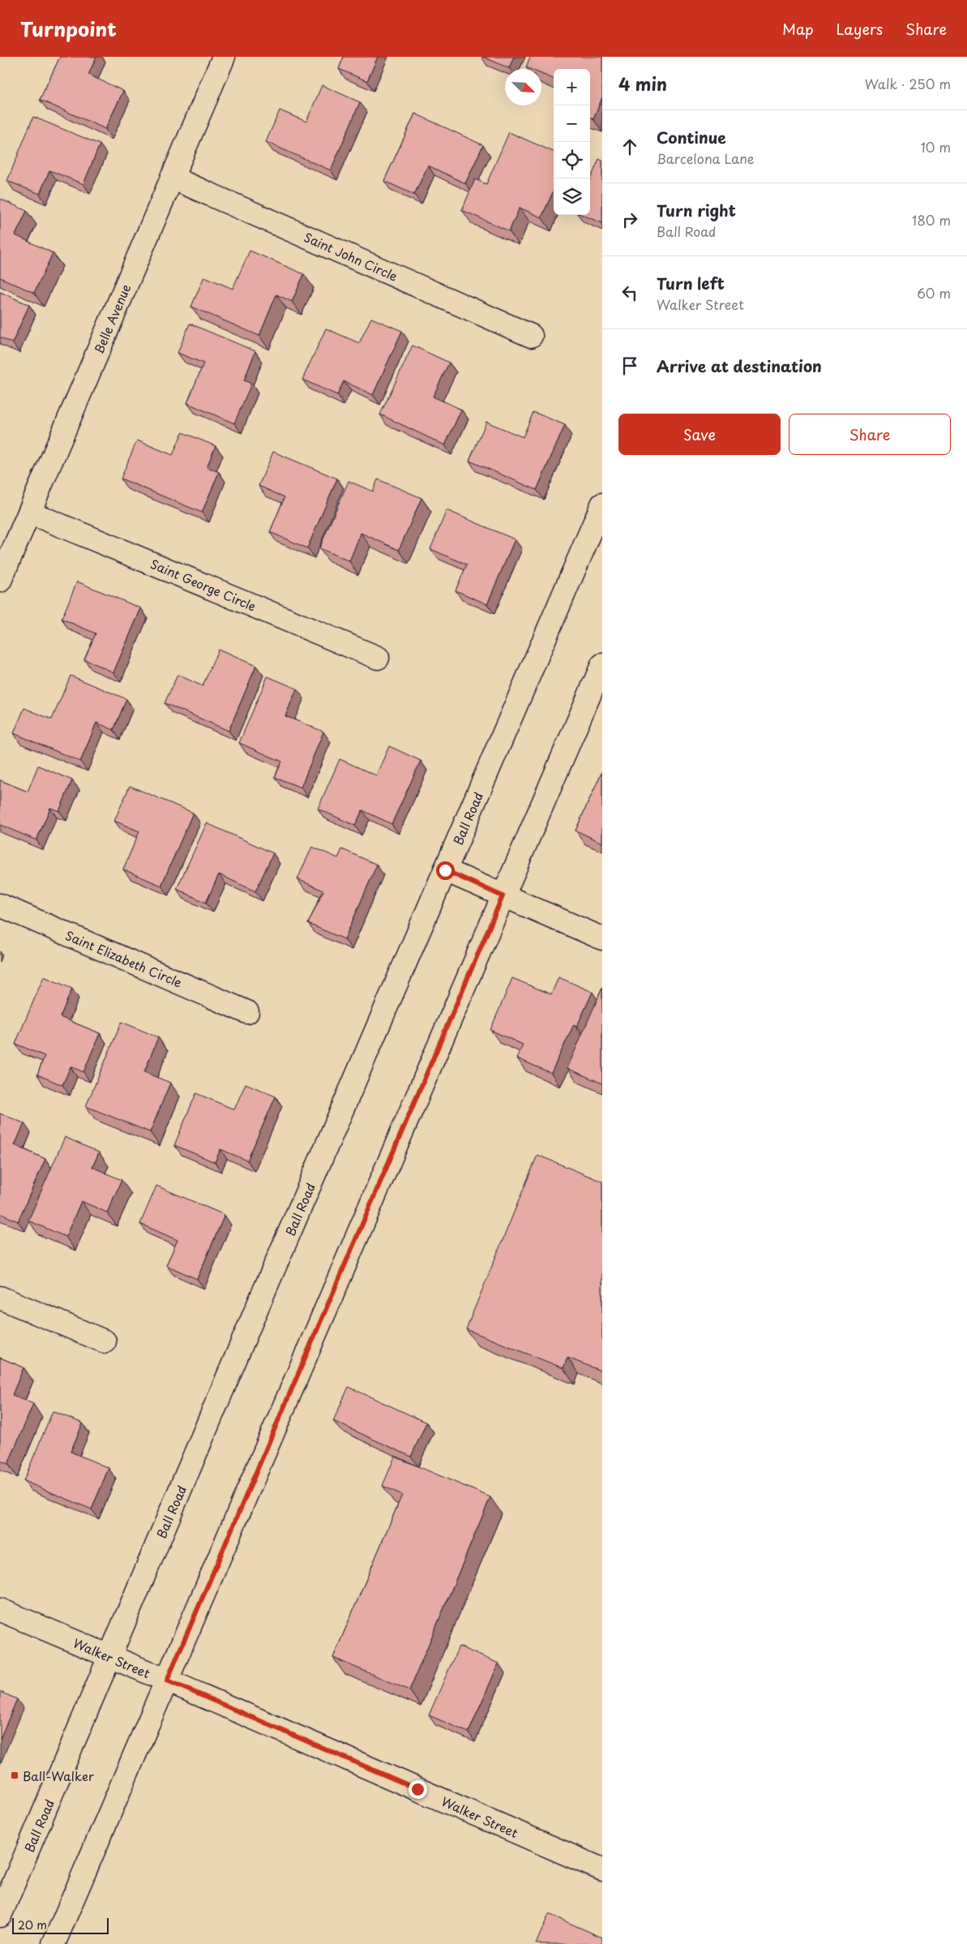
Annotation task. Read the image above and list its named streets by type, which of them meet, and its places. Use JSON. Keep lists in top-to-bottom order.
{
  "streets": {
    "main road": [
      "Saint John Circle",
      "Belle Avenue",
      "Saint George Circle",
      "Ball Road",
      "Saint Elizabeth Circle",
      "Walker Street"
    ]
  },
  "crossings": [
    ["Saint John Circle", "Belle Avenue"],
    ["Belle Avenue", "Saint George Circle"],
    ["Ball Road", "Walker Street"]
  ],
  "places": {
    "transit": ["Ball-Walker"]
  },
  "scale_bar": "20 m",
  "north": "bottom right",
  "page": {
    "header": "Turnpoint",
    "nav": ["Map", "Layers", "Share"],
    "heading": ["4 min", "Walk · 250 m"],
    "map_buttons": ["+", "−"],
    "list": [
      ["Continue", "Barcelona Lane", "10 m"],
      ["Turn right", "Ball Road", "180 m"],
      ["Turn left", "Walker Street", "60 m"],
      "Arrive at destination"
    ],
    "buttons": ["Save", "Share"],
    "scale": "20 m"
  }
}
